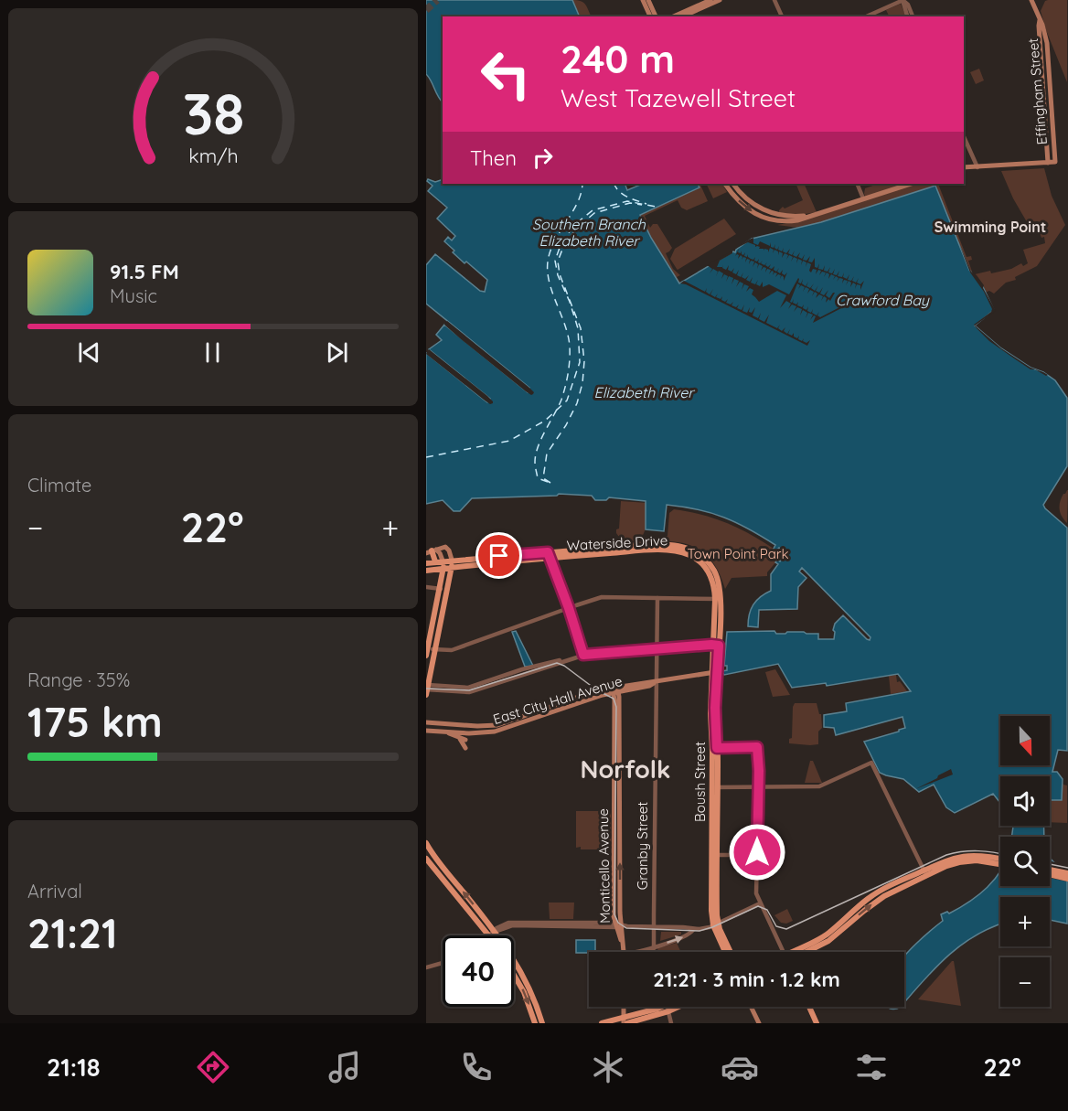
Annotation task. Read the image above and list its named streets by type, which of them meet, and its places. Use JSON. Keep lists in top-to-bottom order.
{
  "streets": {
    "main road": [
      "Effingham Street",
      "Waterside Drive",
      "East City Hall Avenue",
      "Boush Street",
      "Monticello Avenue"
    ],
    "street": ["Granby Street"]
  },
  "crossings": [
    ["Waterside Drive", "Boush Street"],
    ["East City Hall Avenue", "Boush Street"],
    ["East City Hall Avenue", "Granby Street"],
    ["East City Hall Avenue", "Monticello Avenue"]
  ],
  "districts": ["Swimming Point", "Norfolk"],
  "water": ["Southern Branch Elizabeth River", "Crawford Bay", "Elizabeth River"],
  "parks": ["Town Point Park"],
  "north": "bottom",
  "page": {
    "turn": ["240 m", "West Tazewell Street"],
    "then": "Then",
    "song": ["91.5 FM", "Music"],
    "tile": [
      "Climate",
      ["Range · 35%", "175 km"],
      ["Arrival", "21:21"]
    ],
    "heat": ["−", "22°", "+"],
    "map_buttons": ["+", "−"],
    "limit": "40",
    "trip": "21:21 · 3 min · 1.2 km",
    "tabs": ["21:18", "22°"],
    "gauge": ["38", "km/h"]
  }
}
